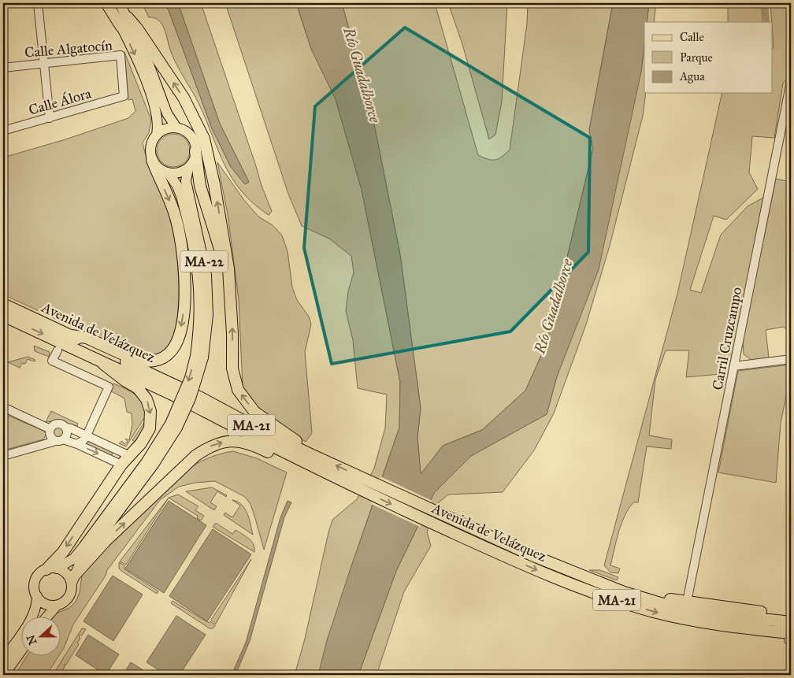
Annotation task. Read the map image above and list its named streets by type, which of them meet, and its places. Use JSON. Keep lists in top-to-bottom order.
{
  "streets": {
    "highway": ["Avenida de Velázquez", "MA-21"],
    "main road": ["MA-22"],
    "street": ["Calle Algatocín", "Calle Álora", "Carril Cruzcampo"]
  },
  "crossings": [
    ["Calle Algatocín", "Calle Álora"],
    ["MA-22", "Avenida de Velázquez"]
  ],
  "water": ["Río Guadalhorce"],
  "legend": ["Calle", "Parque", "Agua"],
  "north": "left"
}
